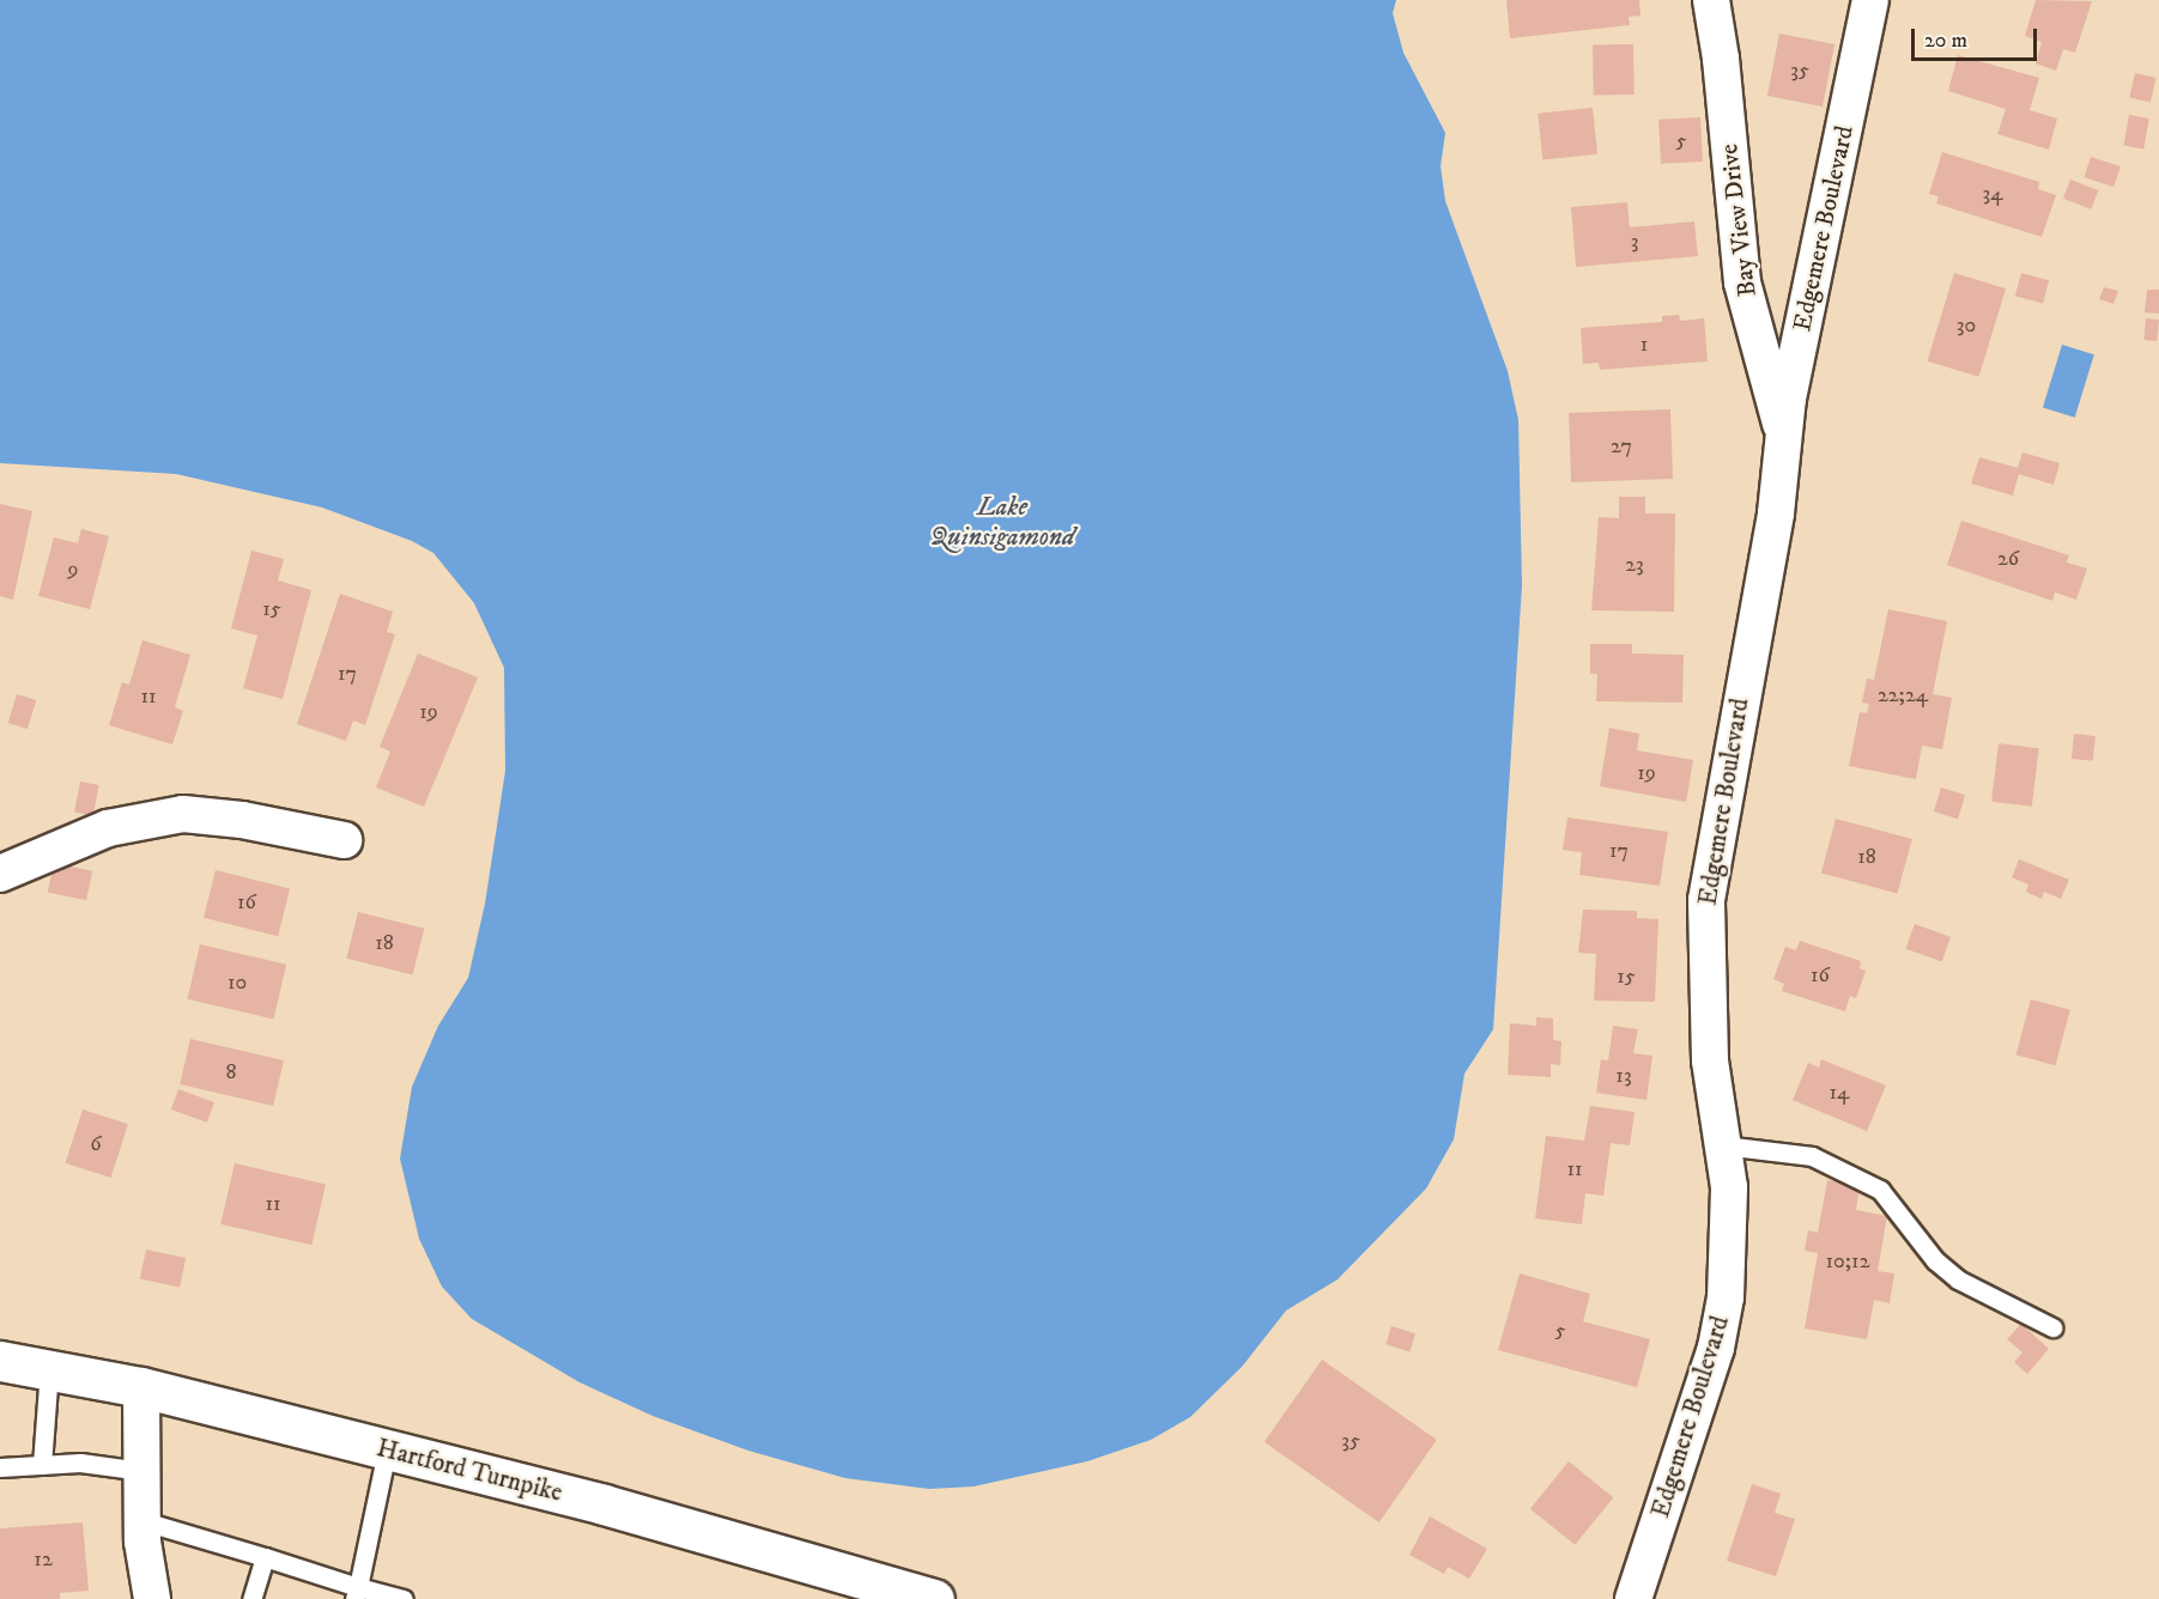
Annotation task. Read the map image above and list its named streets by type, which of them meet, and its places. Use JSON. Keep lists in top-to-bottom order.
{
  "streets": {
    "main road": ["Hartford Turnpike"],
    "street": ["Bay View Drive", "Edgemere Boulevard"]
  },
  "crossings": [
    ["Bay View Drive", "Edgemere Boulevard"]
  ],
  "water": ["Lake Quinsigamond"],
  "house_numbers": [
    "35",
    "5",
    "34",
    "3",
    "30",
    "1",
    "27",
    "26",
    "23",
    "9",
    "15",
    "17",
    "22;24",
    "11",
    "19",
    "19",
    "17",
    "18",
    "16",
    "18",
    "16",
    "15",
    "10",
    "8",
    "13",
    "14",
    "6",
    "11",
    "11",
    "10;12",
    "5",
    "35",
    "12"
  ],
  "scale_bar": "20 m"
}
